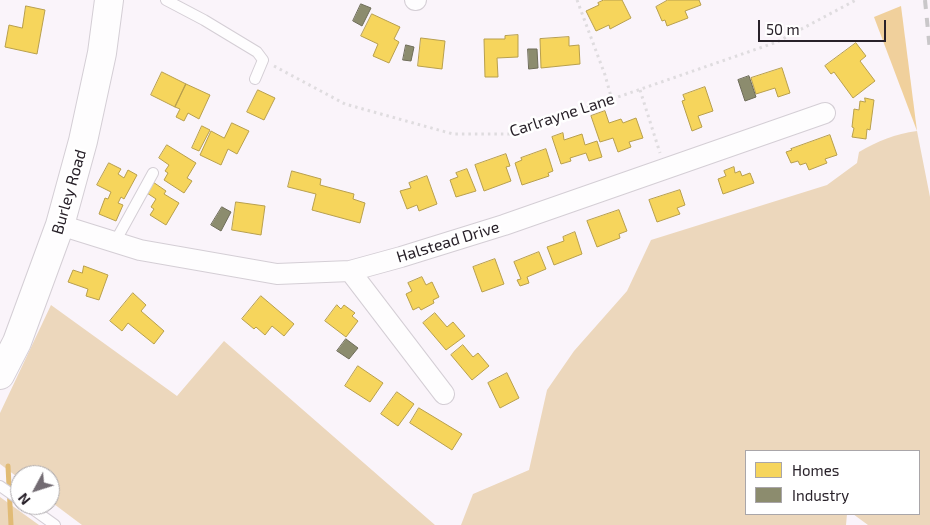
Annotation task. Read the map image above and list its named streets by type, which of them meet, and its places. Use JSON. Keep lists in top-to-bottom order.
{
  "streets": {
    "main road": ["Burley Road"],
    "street": ["Halstead Drive"],
    "path": ["Carlrayne Lane"]
  },
  "crossings": [
    ["Burley Road", "Halstead Drive"]
  ],
  "legend": ["Homes", "Industry"],
  "scale_bar": "50 m",
  "north": "bottom left"
}
